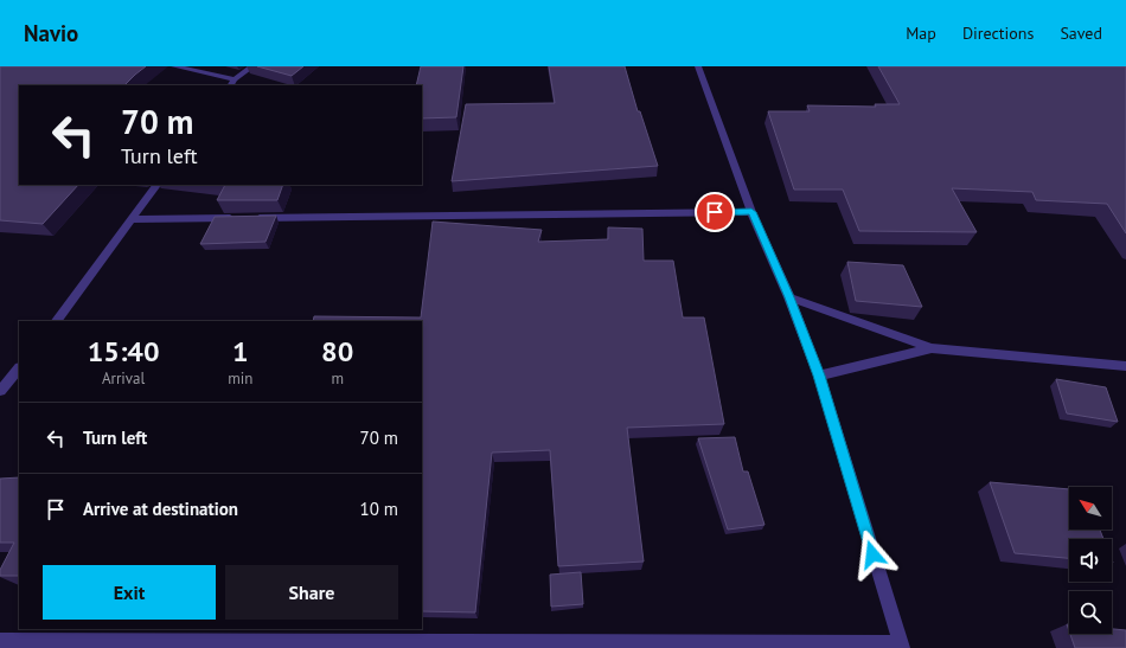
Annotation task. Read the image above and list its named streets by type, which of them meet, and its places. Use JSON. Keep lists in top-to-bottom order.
{
  "north": "top left",
  "page": {
    "header": "Navio",
    "nav": ["Map", "Directions", "Saved"],
    "turn": ["70 m", "Turn left"],
    "eta": [
      "15:40",
      "Arrival",
      "1",
      "min",
      "80",
      "m"
    ],
    "list": [
      {
        "name": "Turn left",
        "value": "70 m"
      },
      {
        "name": "Arrive at destination",
        "value": "10 m"
      }
    ],
    "buttons": ["Exit", "Share"]
  }
}
